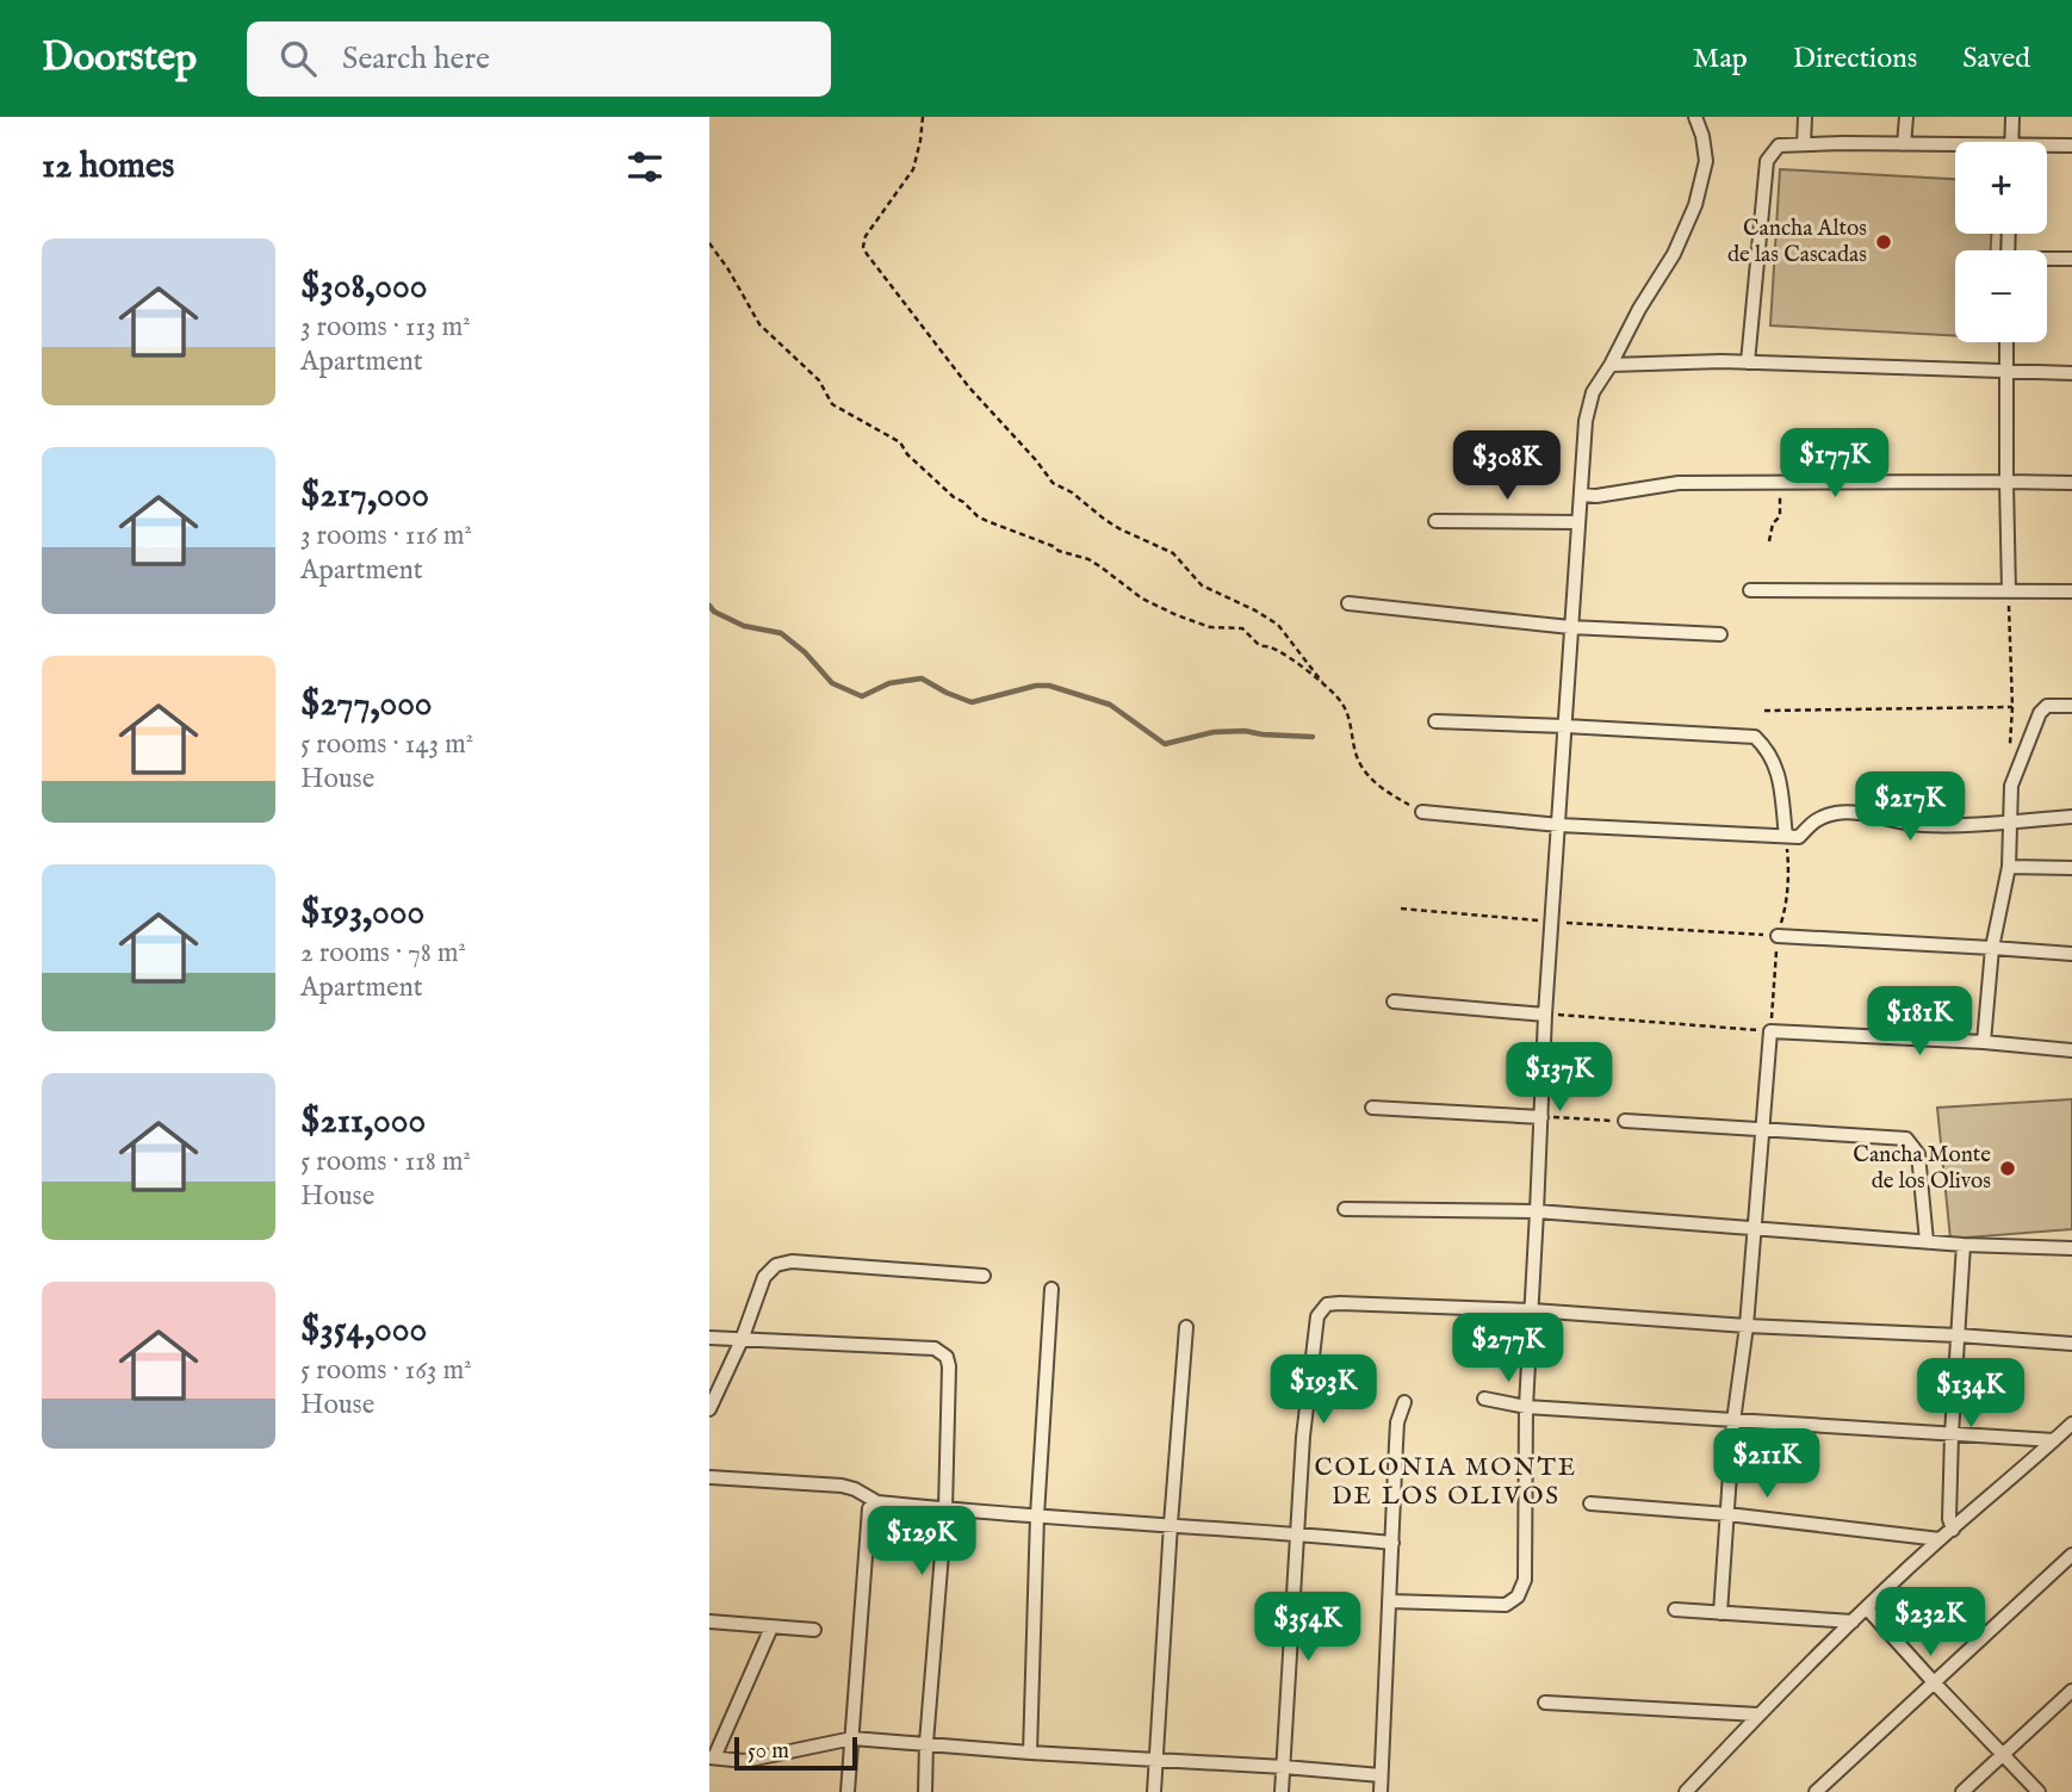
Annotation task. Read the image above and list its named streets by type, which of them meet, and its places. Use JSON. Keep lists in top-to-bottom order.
{
  "districts": ["COLONIA MONTE DE LOS OLIVOS"],
  "places": ["Cancha Altos de las Cascadas", "Cancha Monte de los Olivos"],
  "scale_bar": "50 m",
  "page": {
    "header": "Doorstep",
    "search": "Search here",
    "nav": ["Map", "Directions", "Saved"],
    "heading": "12 homes",
    "map_buttons": ["+", "−"],
    "list": [
      {
        "name": "$308,000",
        "note": "3 rooms · 113 m² · Apartment"
      },
      {
        "name": "$217,000",
        "note": "3 rooms · 116 m² · Apartment"
      },
      {
        "name": "$277,000",
        "note": "5 rooms · 143 m² · House"
      },
      {
        "name": "$193,000",
        "note": "2 rooms · 78 m² · Apartment"
      },
      {
        "name": "$211,000",
        "note": "5 rooms · 118 m² · House"
      },
      {
        "name": "$354,000",
        "note": "5 rooms · 163 m² · House"
      }
    ],
    "price": [
      "$177K",
      "$308K",
      "$217K",
      "$181K",
      "$137K",
      "$277K",
      "$193K",
      "$134K",
      "$211K",
      "$129K",
      "$232K",
      "$354K"
    ],
    "scale": "50 m"
  }
}
